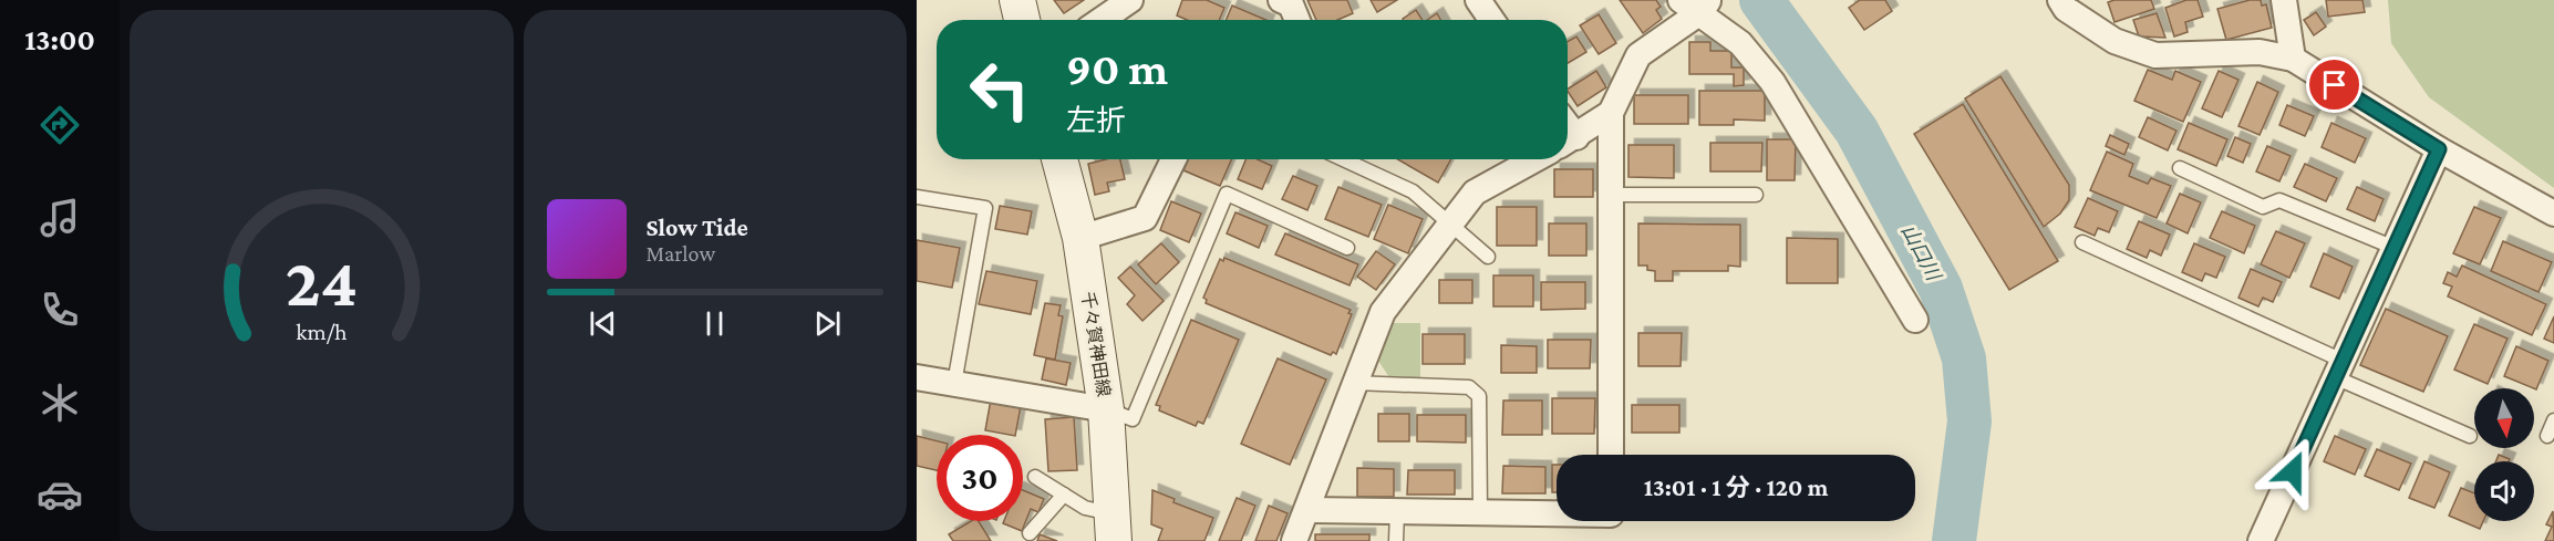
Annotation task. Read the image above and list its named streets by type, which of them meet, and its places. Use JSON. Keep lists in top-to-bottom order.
{
  "streets": {
    "main road": ["千々賀神田線"]
  },
  "water": ["山口川"],
  "north": "bottom",
  "page": {
    "tabs": "13:00",
    "turn": ["90 m", "左折"],
    "song": ["Slow Tide", "Marlow"],
    "limit": "30",
    "trip": "13:01 · 1 分 · 120 m",
    "gauge": ["24", "km/h"]
  }
}
